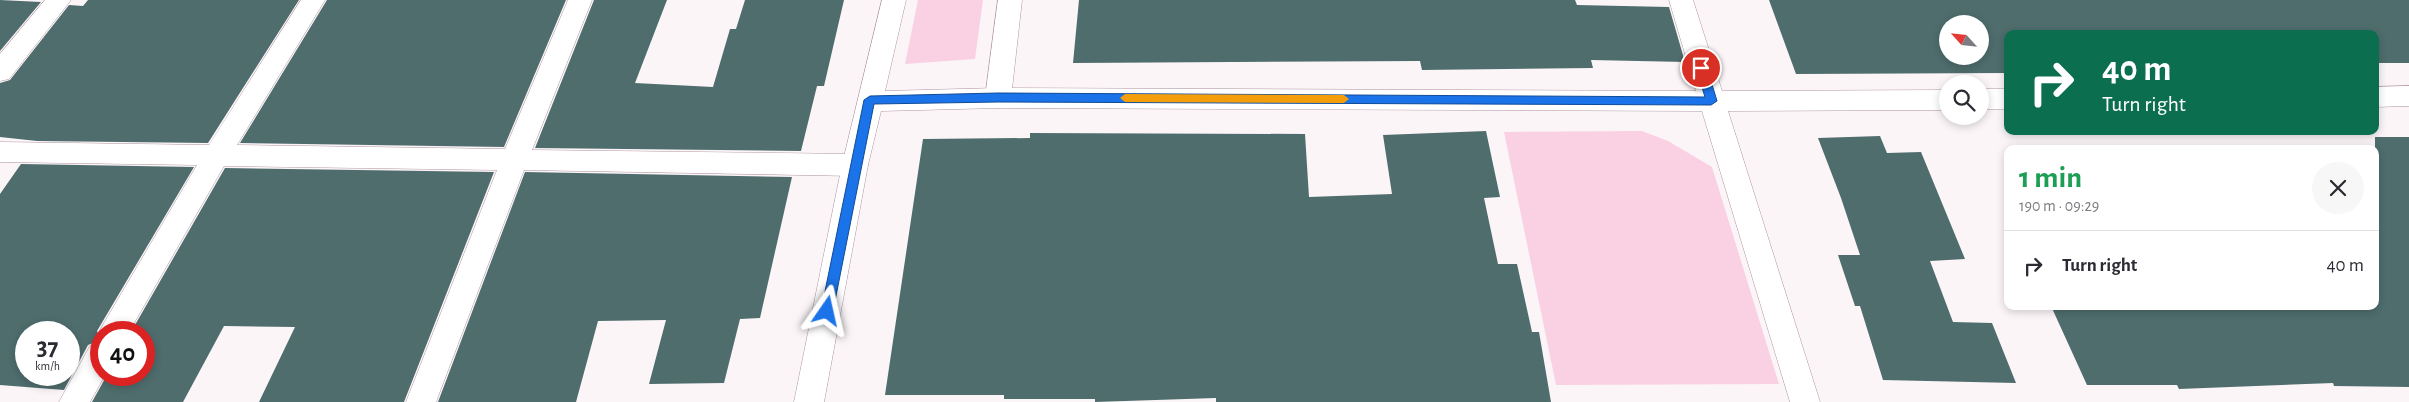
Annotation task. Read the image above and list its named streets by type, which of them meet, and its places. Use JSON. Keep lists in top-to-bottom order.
{
  "north": "top left",
  "page": {
    "turn": ["40 m", "Turn right"],
    "heading": ["1 min", "190 m · 09:29"],
    "list": [
      {
        "name": "Turn right",
        "value": "40 m"
      }
    ],
    "speed": "37 km/h",
    "limit": "40"
  }
}
